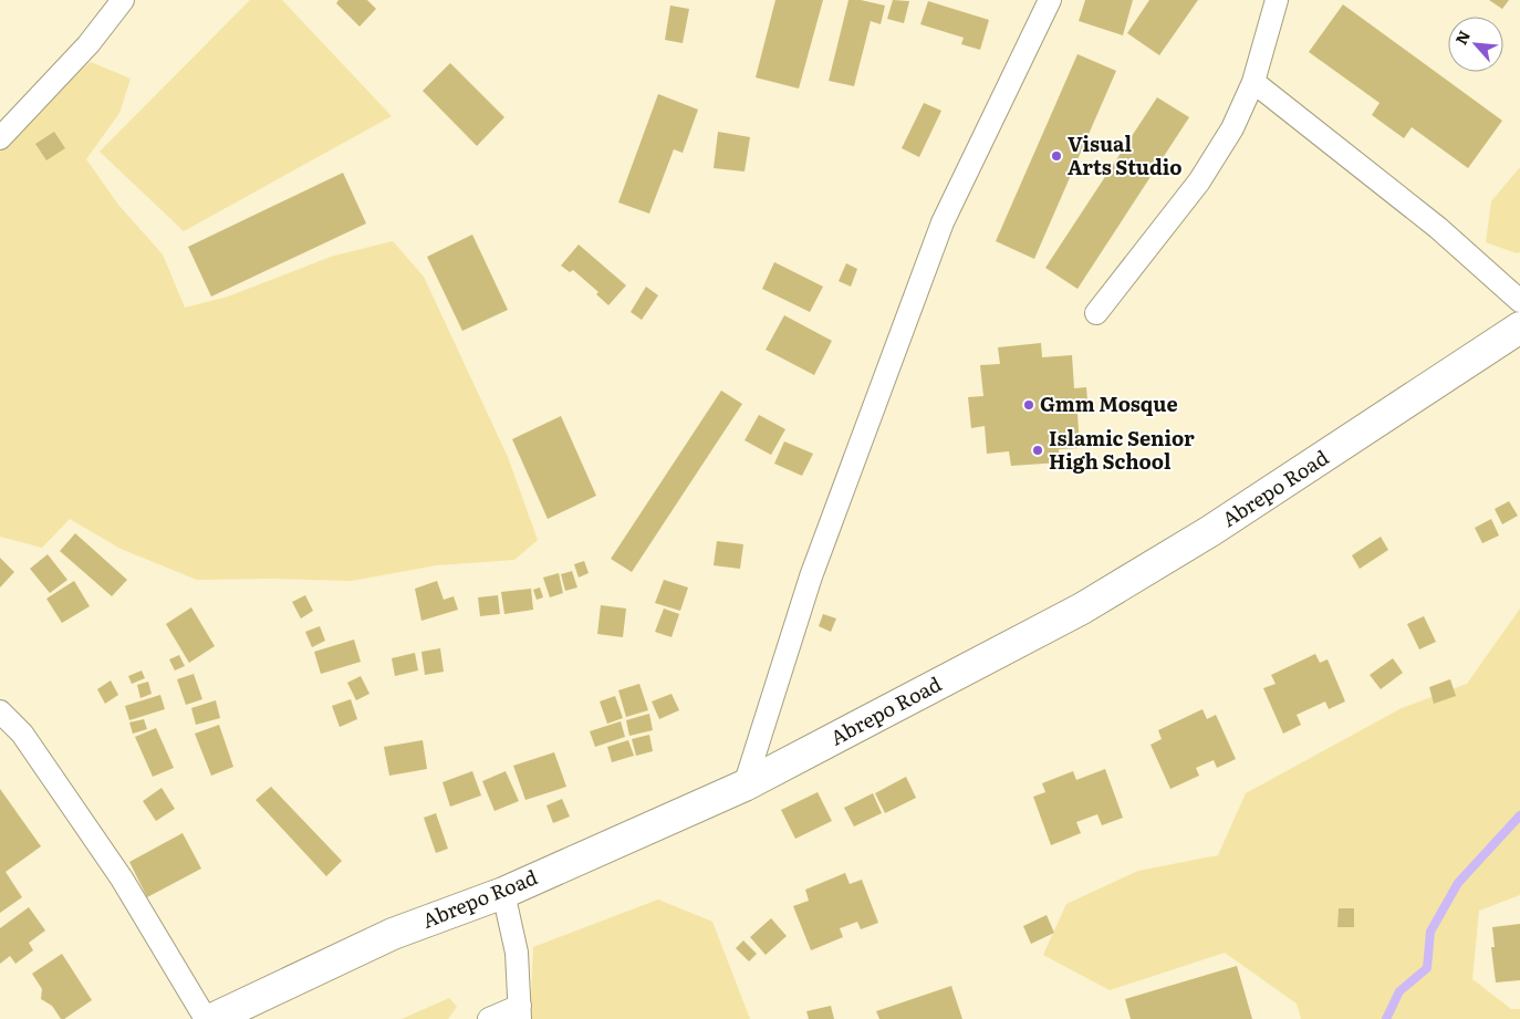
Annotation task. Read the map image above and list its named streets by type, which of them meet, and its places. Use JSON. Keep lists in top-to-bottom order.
{
  "streets": {
    "main road": ["Abrepo Road"]
  },
  "places": ["Visual Arts Studio", "Gmm Mosque", "Islamic Senior High School"],
  "north": "top left"
}
